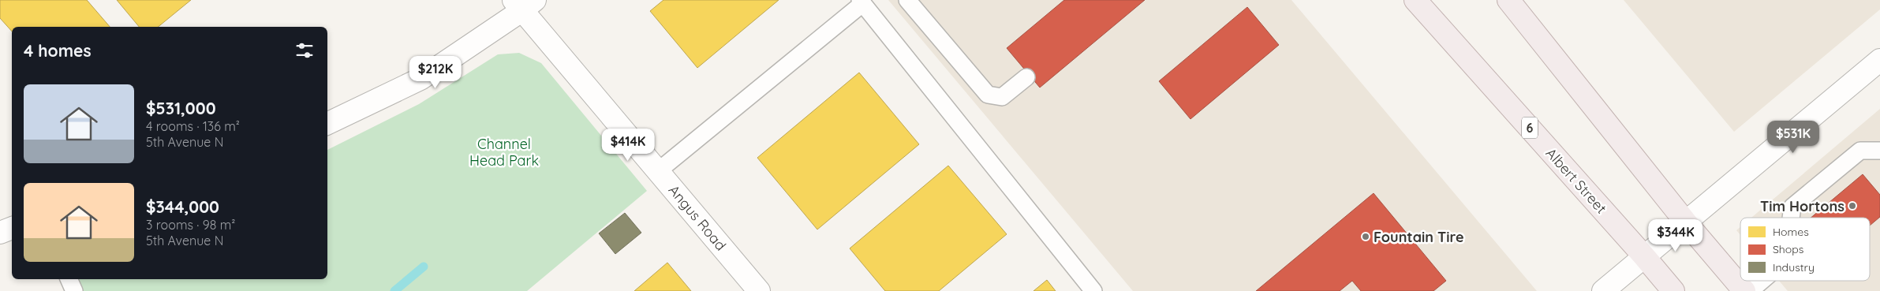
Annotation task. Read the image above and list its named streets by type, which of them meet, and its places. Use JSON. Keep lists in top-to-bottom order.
{
  "streets": {
    "main road": ["6", "Albert Street"],
    "street": ["Angus Road"]
  },
  "parks": ["Channel Head Park"],
  "places": ["Tim Hortons", "Fountain Tire"],
  "legend": ["Homes", "Shops", "Industry"],
  "page": {
    "heading": "4 homes",
    "price": [
      "$212K",
      "$531K",
      "$414K",
      "$344K"
    ],
    "list": [
      {
        "name": "$531,000",
        "note": "4 rooms · 136 m² · 5th Avenue N"
      },
      {
        "name": "$344,000",
        "note": "3 rooms · 98 m² · 5th Avenue N"
      }
    ]
  }
}
